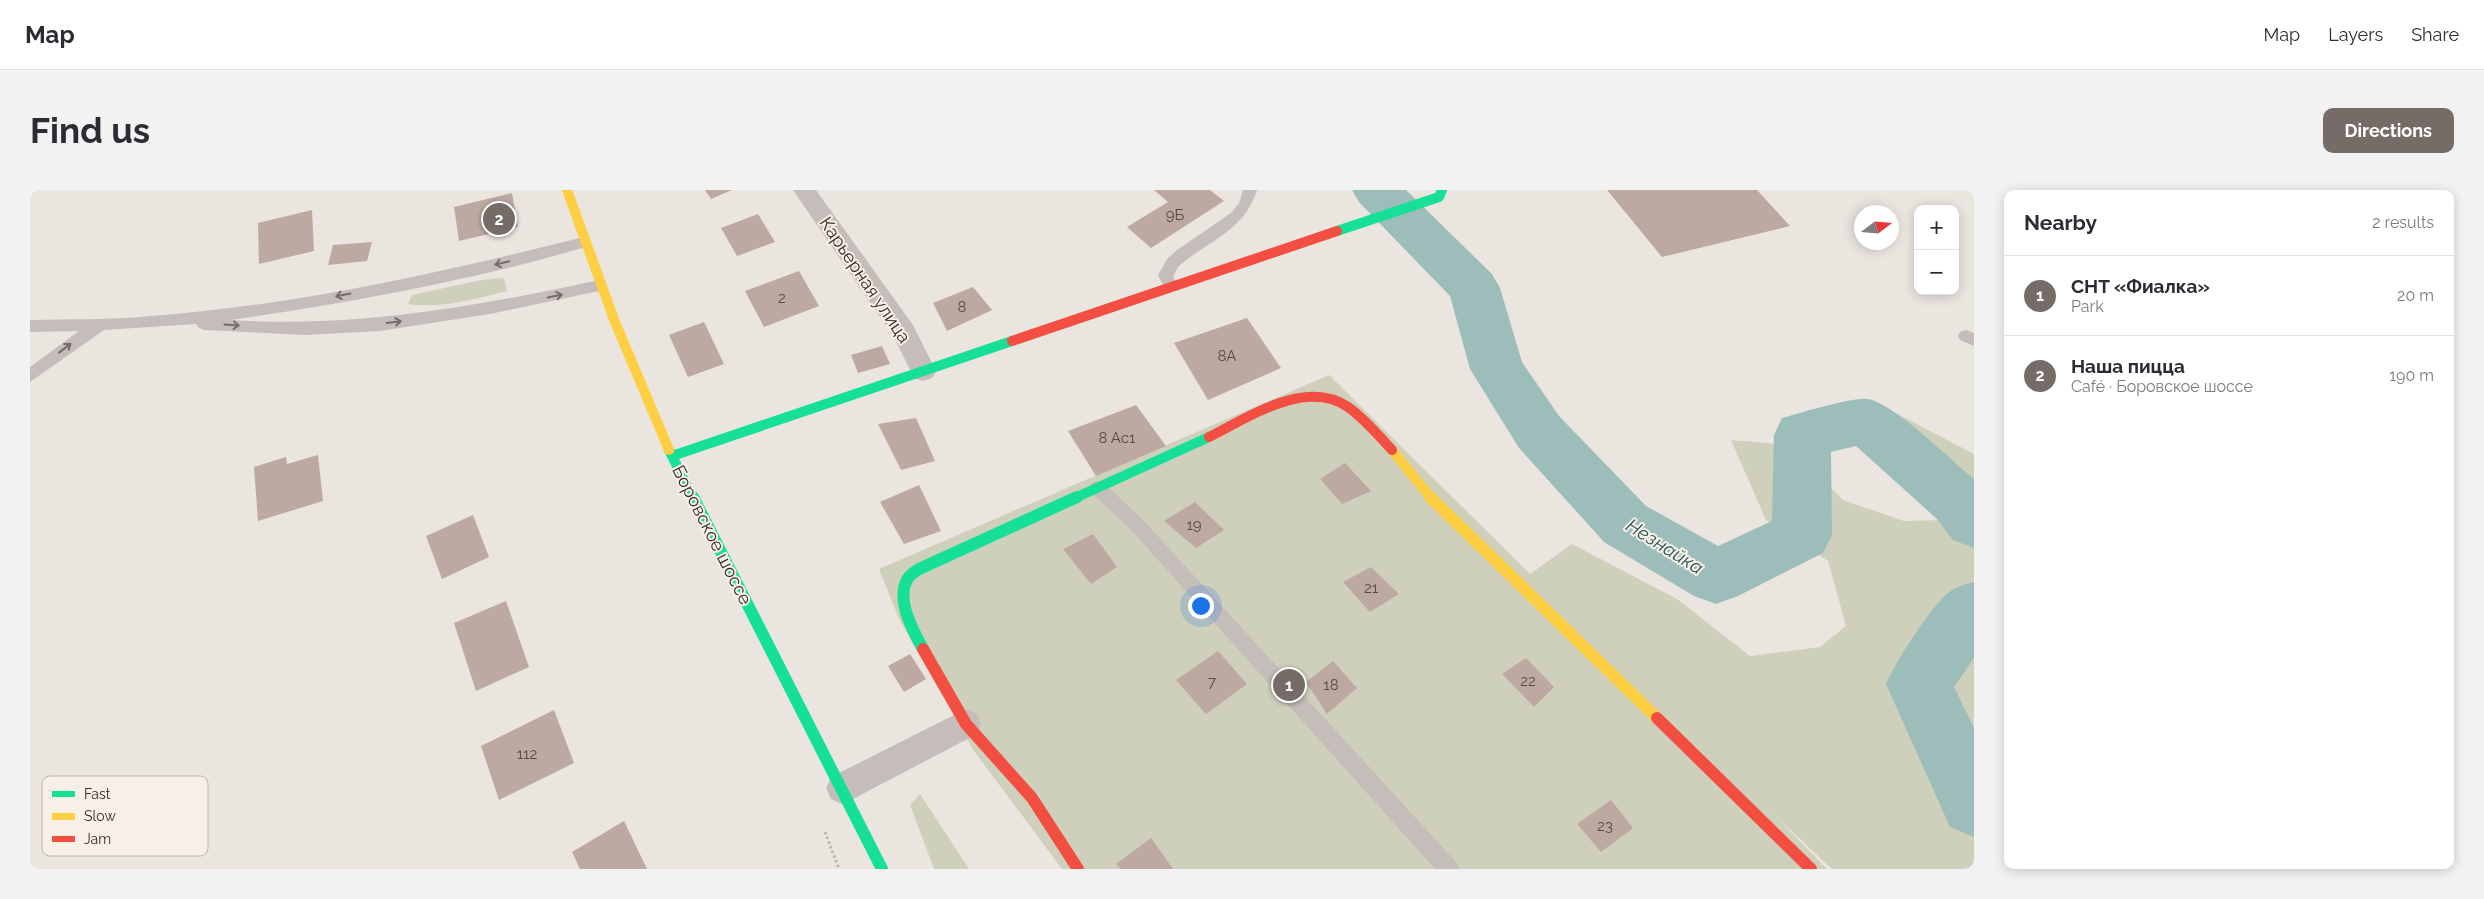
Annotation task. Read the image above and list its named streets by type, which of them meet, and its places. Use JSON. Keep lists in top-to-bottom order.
{
  "streets": {
    "street": ["Карьерная улица", "Боровское шоссе"]
  },
  "water": ["Незнайка"],
  "house_numbers": [
    "9Б",
    "2",
    "8",
    "8А",
    "8 Ас1",
    "19",
    "21",
    "22",
    "7",
    "18",
    "112",
    "23"
  ],
  "legend": ["Fast", "Slow", "Jam"],
  "north": "right",
  "page": {
    "header": "Map",
    "nav": ["Map", "Layers", "Share"],
    "buttons": "Directions",
    "title": "Find us",
    "heading": ["Nearby", "2 results"],
    "pins": ["2", "1"],
    "map_buttons": ["+", "−"],
    "list": [
      {
        "mark": "1",
        "name": "СНТ «Фиалка»",
        "note": "Park",
        "value": "20 m"
      },
      {
        "mark": "2",
        "name": "Наша пицца",
        "note": "Café · Боровское шоссе",
        "value": "190 m"
      }
    ]
  }
}
